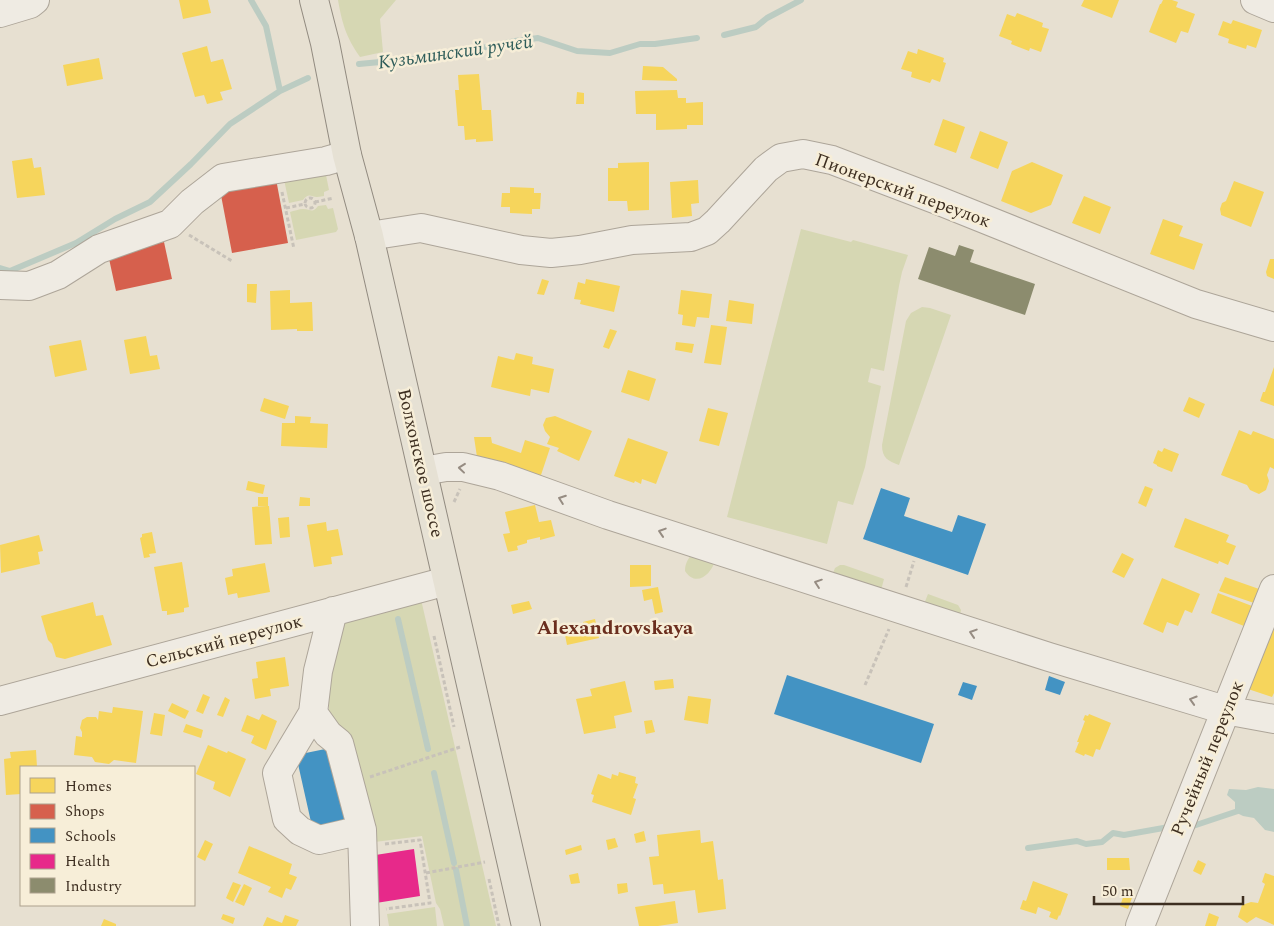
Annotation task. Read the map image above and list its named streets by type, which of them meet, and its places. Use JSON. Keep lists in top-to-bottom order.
{
  "streets": {
    "main road": ["Волхонское шоссе"],
    "street": ["Пионерский переулок", "Сельский переулок", "Ручейный переулок"]
  },
  "crossings": [
    ["Пионерский переулок", "Волхонское шоссе"],
    ["Волхонское шоссе", "Сельский переулок"]
  ],
  "districts": ["Alexandrovskaya"],
  "water": ["Кузьминский ручей"],
  "legend": [
    "Homes",
    "Shops",
    "Schools",
    "Health",
    "Industry"
  ],
  "scale_bar": "50 m"
}
